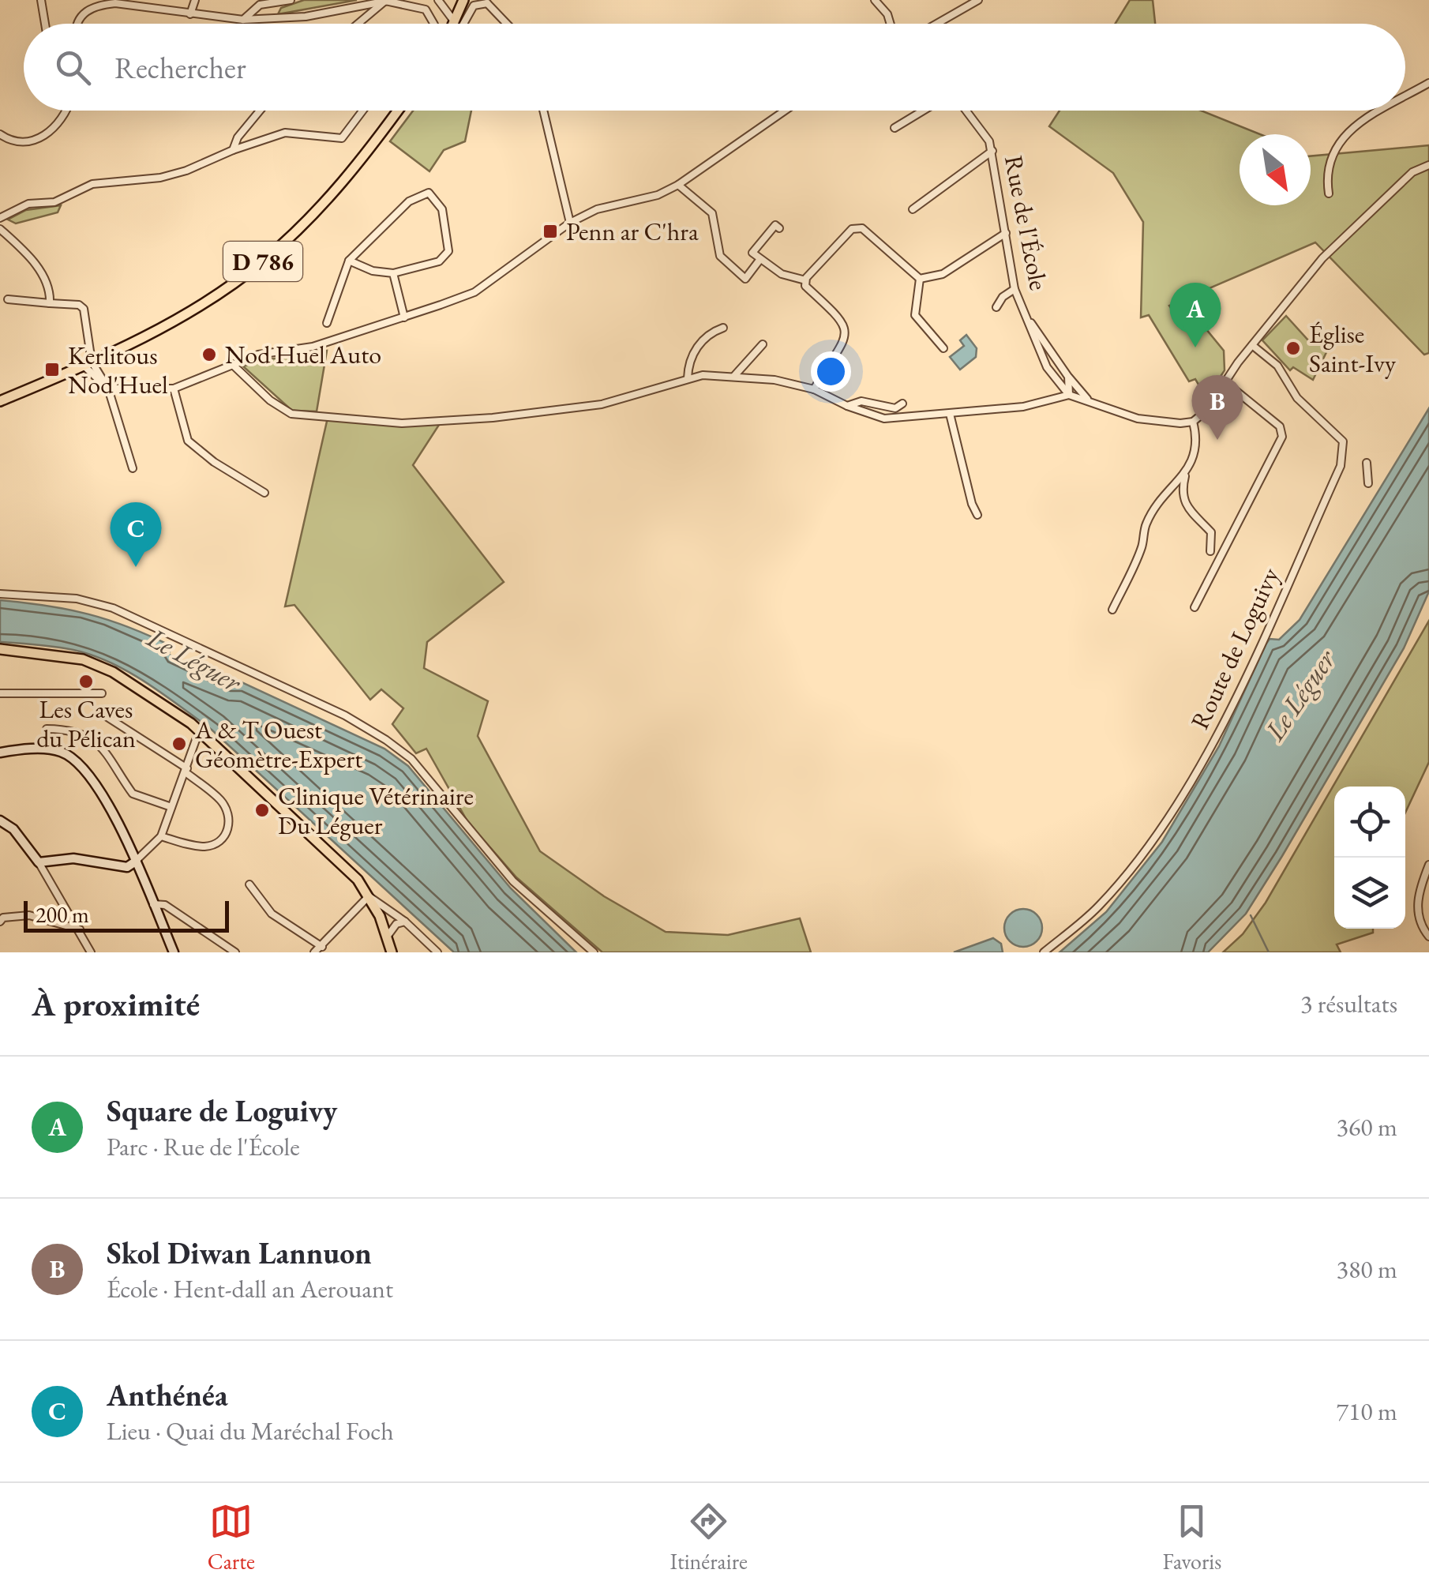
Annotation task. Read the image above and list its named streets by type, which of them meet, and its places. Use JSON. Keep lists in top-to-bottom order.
{
  "streets": {
    "main road": ["D 786"],
    "street": ["Rue de l'École", "Route de Loguivy"]
  },
  "water": ["Le Léguer"],
  "places": {
    "transit": ["Penn ar C'hra", "Kerlitous Nod'Huel"],
    "other": [
      "Église Saint-Ivy",
      "Nod Huel Auto",
      "Les Caves du Pélican",
      "A & T Ouest Géomètre-Expert",
      "Clinique Vétérinaire Du Léguer"
    ]
  },
  "scale_bar": "200 m",
  "north": "bottom right",
  "page": {
    "search": "Rechercher",
    "pins": ["A", "B", "C"],
    "scale": "200 m",
    "heading": ["À proximité", "3 résultats"],
    "list": [
      {
        "mark": "A",
        "name": "Square de Loguivy",
        "note": "Parc · Rue de l'École",
        "value": "360 m"
      },
      {
        "mark": "B",
        "name": "Skol Diwan Lannuon",
        "note": "École · Hent-dall an Aerouant",
        "value": "380 m"
      },
      {
        "mark": "C",
        "name": "Anthénéa",
        "note": "Lieu · Quai du Maréchal Foch",
        "value": "710 m"
      }
    ],
    "nav": ["Carte", "Itinéraire", "Favoris"]
  }
}
